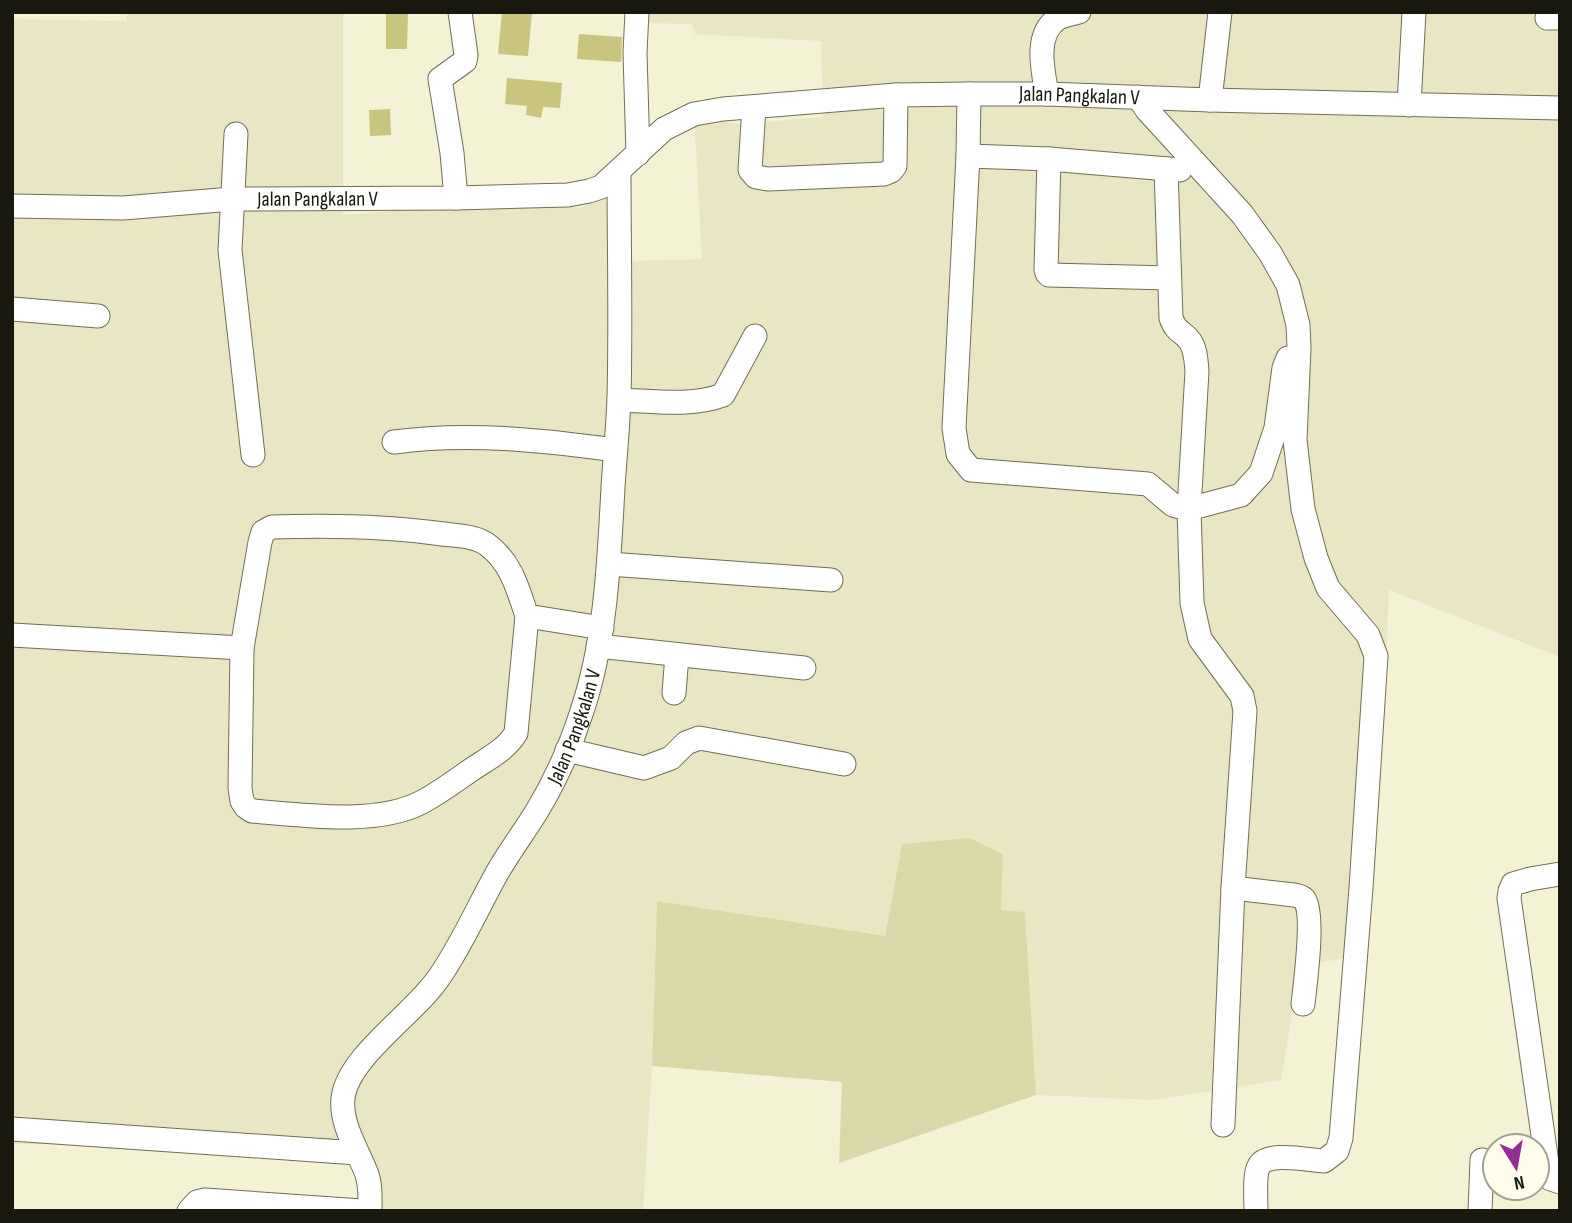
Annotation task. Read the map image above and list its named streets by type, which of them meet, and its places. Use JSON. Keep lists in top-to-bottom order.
{
  "streets": {
    "street": ["Jalan Pangkalan V"]
  },
  "north": "bottom"
}
